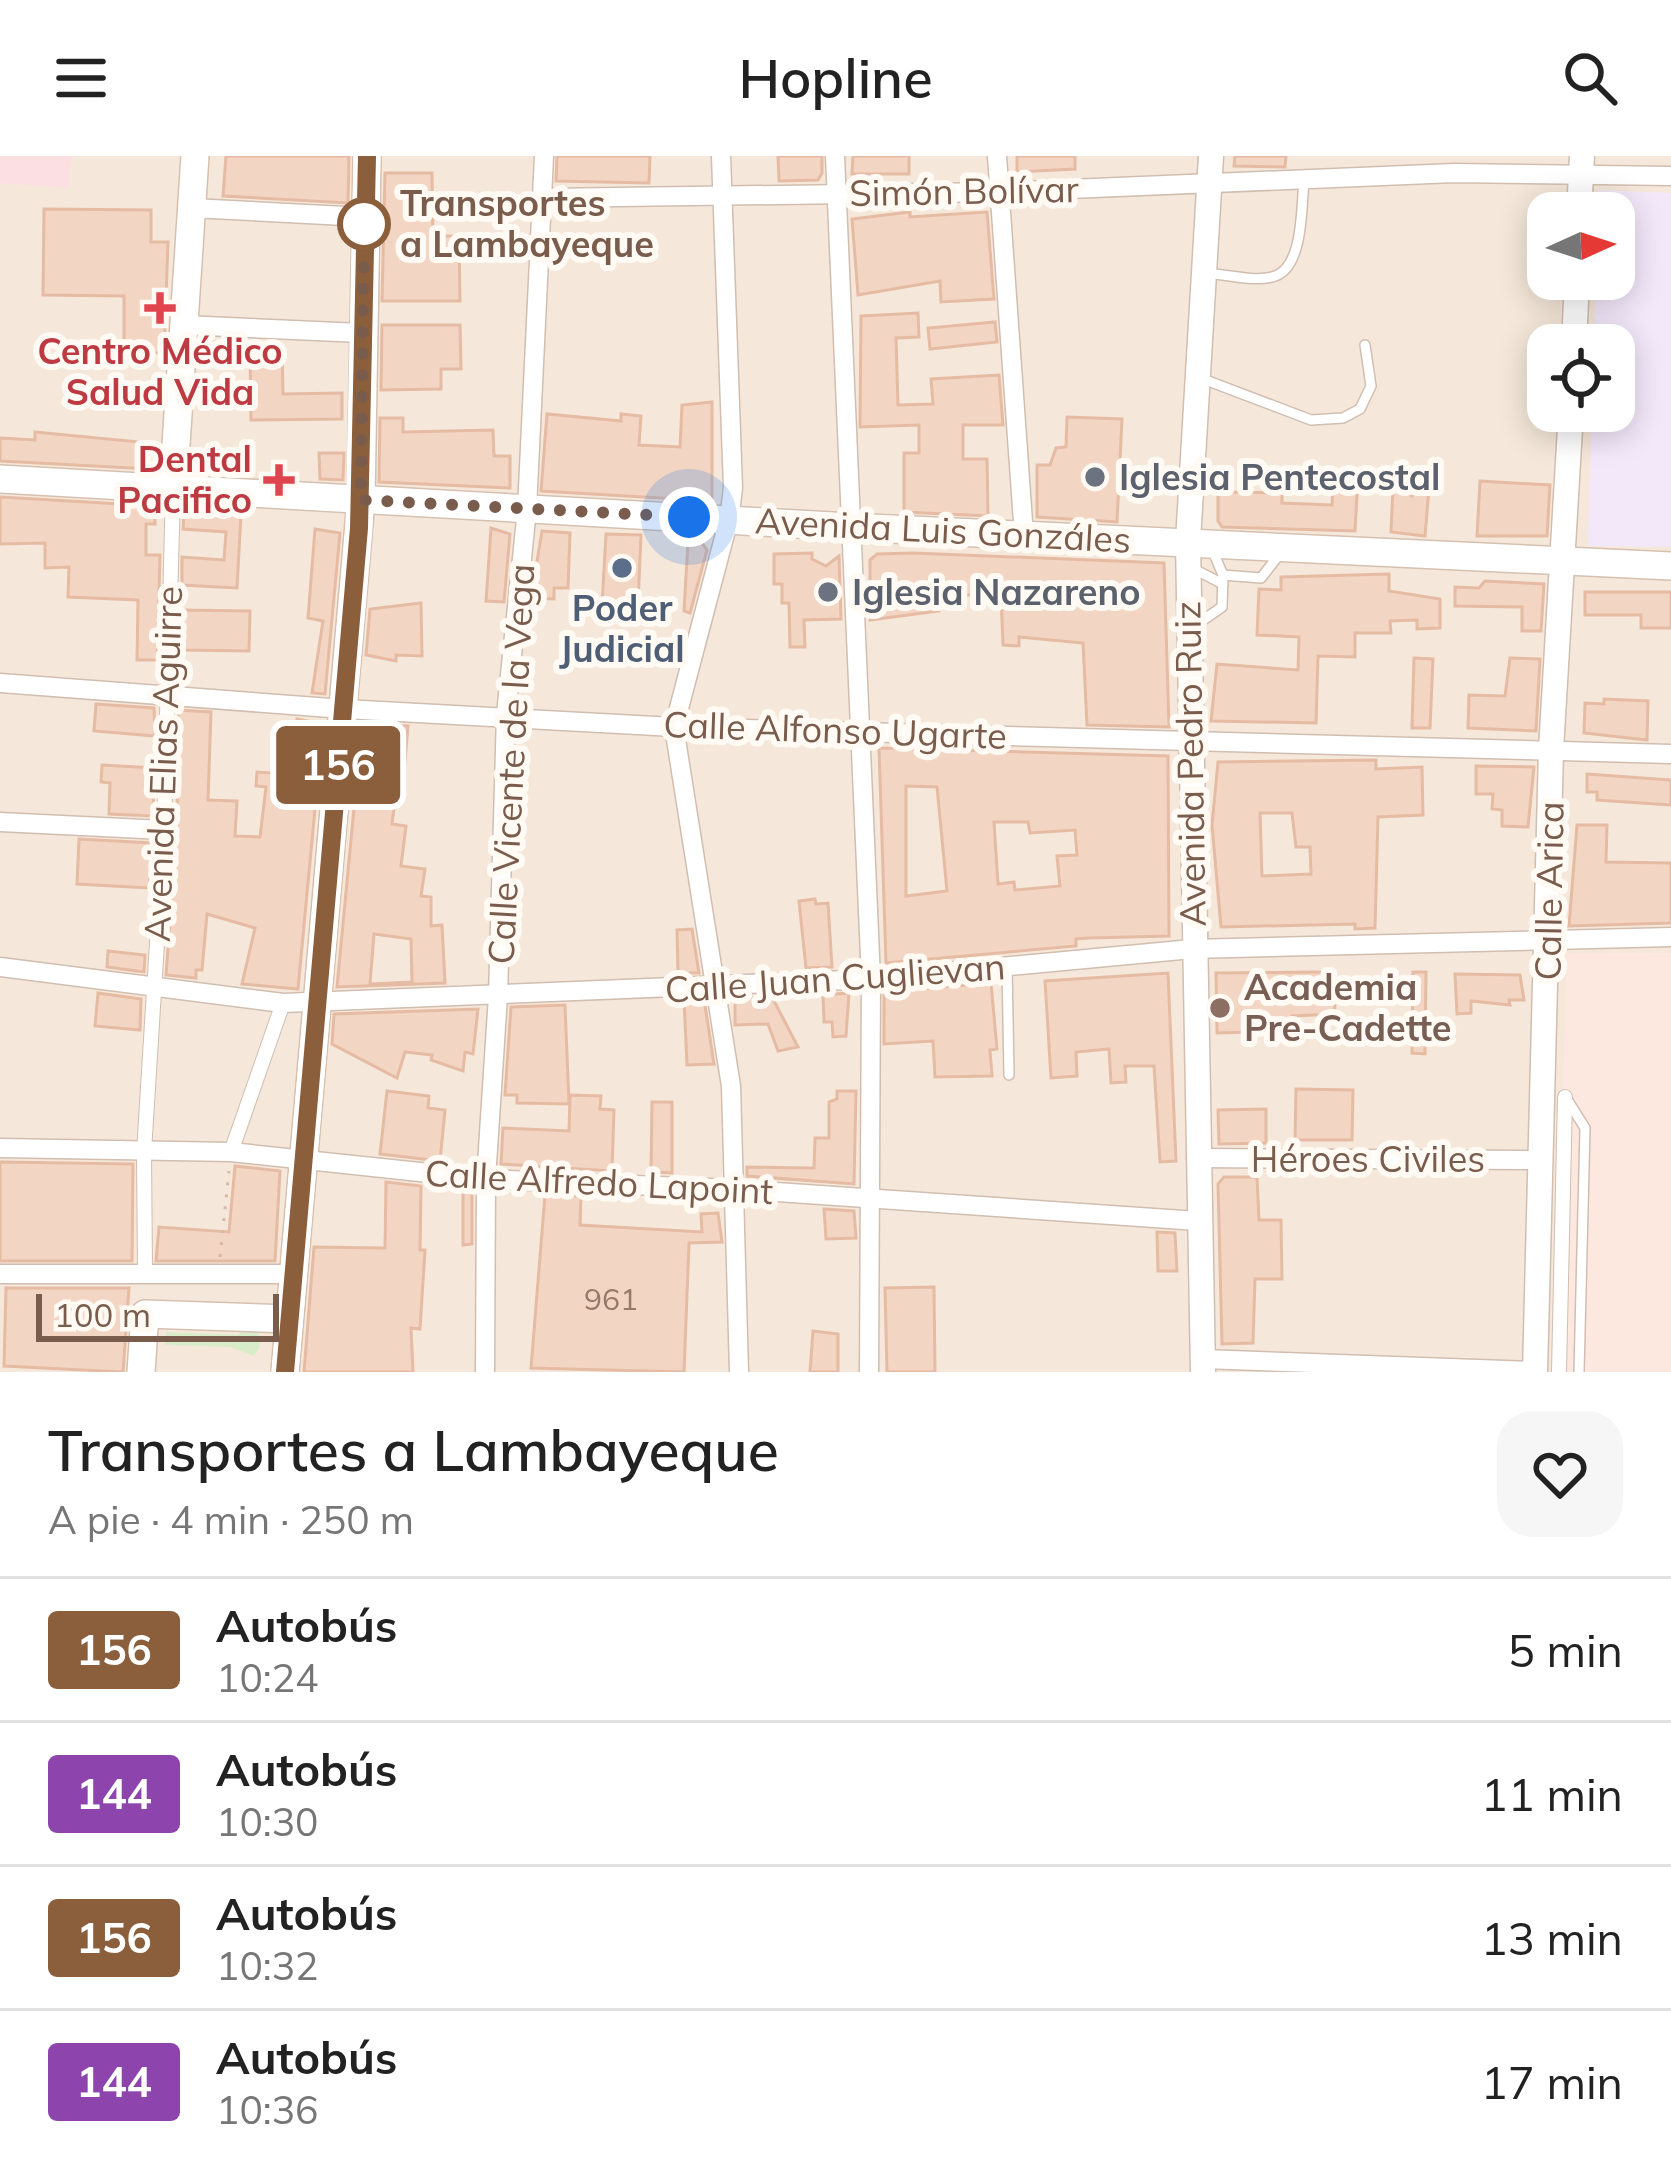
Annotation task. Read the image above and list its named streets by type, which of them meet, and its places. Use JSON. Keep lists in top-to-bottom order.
{
  "streets": {
    "main road": ["Avenida Luis Gonzáles", "Avenida Elias Aguirre"],
    "street": [
      "Simón Bolívar",
      "Calle Alfonso Ugarte",
      "Calle Vicente de la Vega",
      "Avenida Pedro Ruiz",
      "Calle Arica",
      "Calle Juan Cuglievan",
      "Héroes Civiles",
      "Calle Alfredo Lapoint"
    ]
  },
  "crossings": [
    ["Simón Bolívar", "Calle Vicente de la Vega"],
    ["Simón Bolívar", "Avenida Pedro Ruiz"],
    ["Avenida Luis Gonzáles", "Avenida Elias Aguirre"],
    ["Avenida Luis Gonzáles", "Calle Vicente de la Vega"],
    ["Avenida Luis Gonzáles", "Avenida Pedro Ruiz"],
    ["Avenida Luis Gonzáles", "Calle Arica"],
    ["Calle Alfonso Ugarte", "Avenida Elias Aguirre"],
    ["Calle Alfonso Ugarte", "Calle Vicente de la Vega"],
    ["Calle Alfonso Ugarte", "Avenida Pedro Ruiz"],
    ["Calle Alfonso Ugarte", "Calle Arica"],
    ["Avenida Elias Aguirre", "Calle Juan Cuglievan"],
    ["Avenida Elias Aguirre", "Calle Alfredo Lapoint"],
    ["Calle Vicente de la Vega", "Calle Juan Cuglievan"],
    ["Calle Vicente de la Vega", "Calle Alfredo Lapoint"],
    ["Avenida Pedro Ruiz", "Calle Juan Cuglievan"],
    ["Avenida Pedro Ruiz", "Héroes Civiles"],
    ["Avenida Pedro Ruiz", "Calle Alfredo Lapoint"],
    ["Calle Arica", "Calle Juan Cuglievan"],
    ["Calle Arica", "Héroes Civiles"]
  ],
  "places": {
    "other": [
      "Transportes a Lambayeque",
      "Iglesia Pentecostal",
      "Poder Judicial",
      "Iglesia Nazareno",
      "Academia Pre-Cadette"
    ],
    "health": ["Centro Médico Salud Vida", "Dental Pacifico"]
  },
  "lines": ["bus line 156"],
  "house_numbers": ["961"],
  "scale_bar": "100 m",
  "north": "right",
  "page": {
    "header": "Hopline",
    "on_map": "156",
    "scale": "100 m",
    "heading": ["Transportes a Lambayeque", "A pie · 4 min · 250 m"],
    "list": [
      {
        "mark": "156",
        "name": "Autobús",
        "note": "10:24",
        "value": "5 min"
      },
      {
        "mark": "144",
        "name": "Autobús",
        "note": "10:30",
        "value": "11 min"
      },
      {
        "mark": "156",
        "name": "Autobús",
        "note": "10:32",
        "value": "13 min"
      },
      {
        "mark": "144",
        "name": "Autobús",
        "note": "10:36",
        "value": "17 min"
      }
    ]
  }
}
